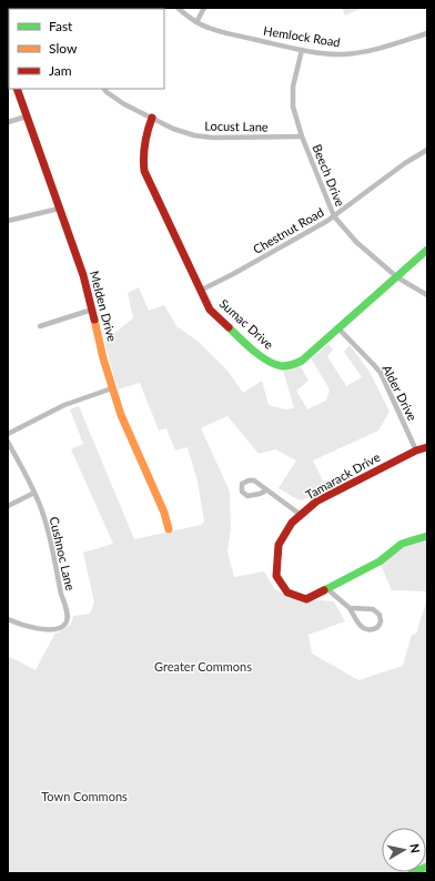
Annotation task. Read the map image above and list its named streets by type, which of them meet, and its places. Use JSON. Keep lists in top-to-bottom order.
{
  "streets": {
    "street": [
      "Hemlock Road",
      "Locust Lane",
      "Beech Drive",
      "Chestnut Road",
      "Melden Drive",
      "Sumac Drive",
      "Alder Drive",
      "Tamarack Drive",
      "Cushnoc Lane"
    ]
  },
  "crossings": [
    ["Hemlock Road", "Beech Drive"],
    ["Locust Lane", "Beech Drive"],
    ["Locust Lane", "Sumac Drive"],
    ["Beech Drive", "Chestnut Road"],
    ["Beech Drive", "Sumac Drive"],
    ["Chestnut Road", "Sumac Drive"],
    ["Sumac Drive", "Alder Drive"],
    ["Alder Drive", "Tamarack Drive"]
  ],
  "parks": ["Greater Commons", "Town Commons"],
  "legend": ["Fast", "Slow", "Jam"],
  "north": "right"
}
